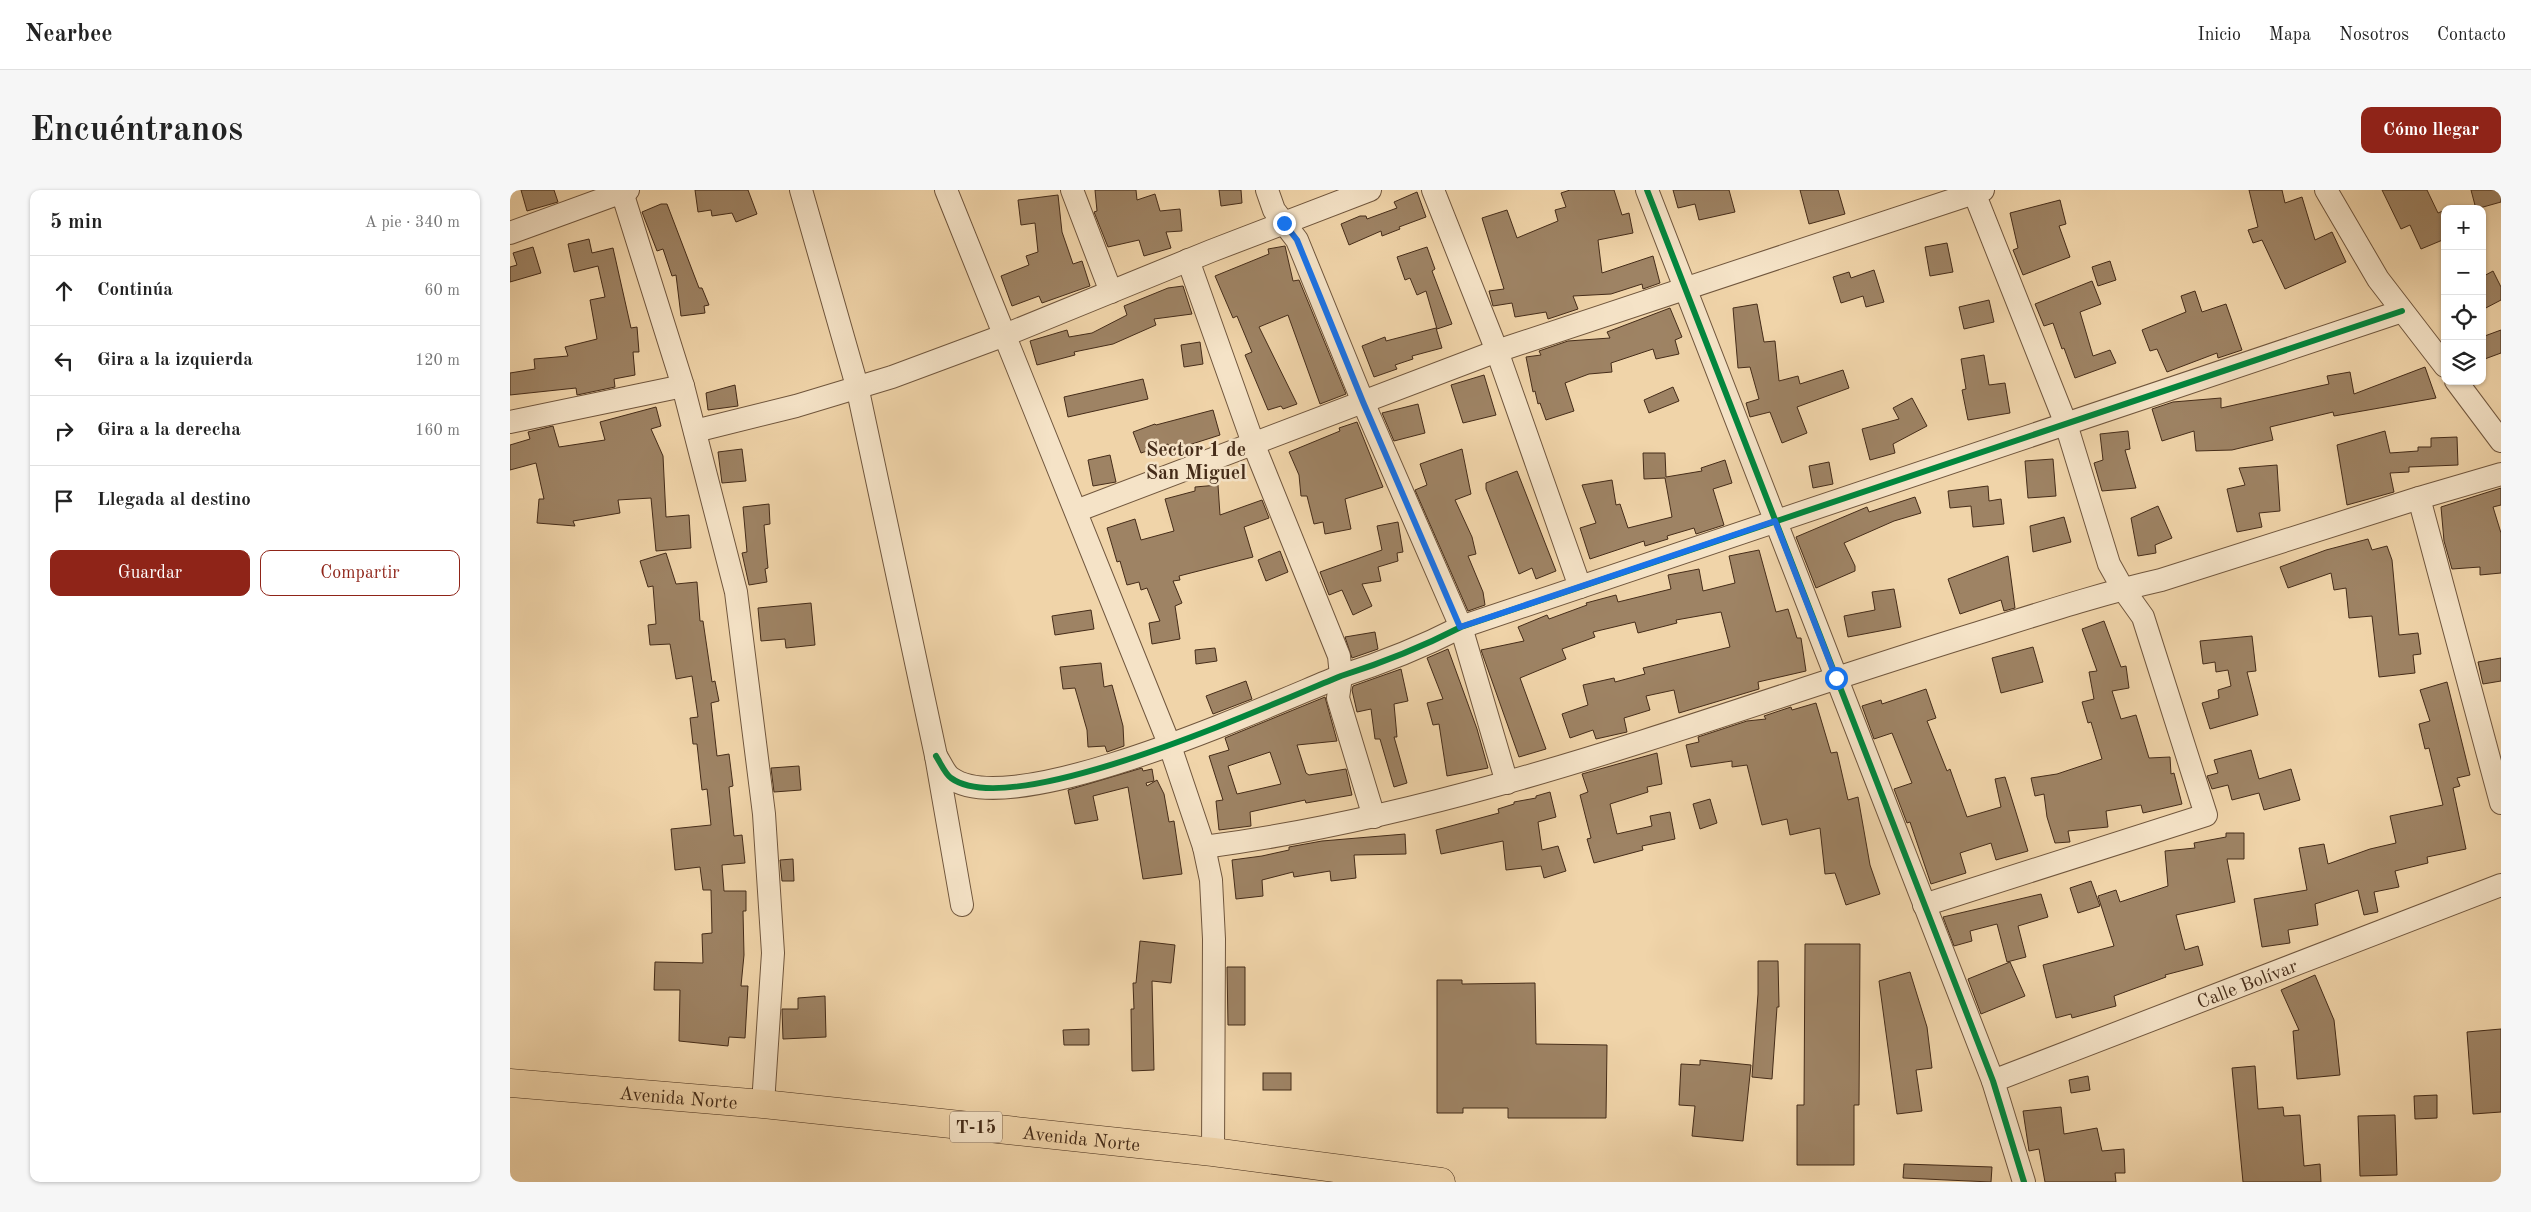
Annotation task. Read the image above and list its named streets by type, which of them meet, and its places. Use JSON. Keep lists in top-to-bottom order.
{
  "streets": {
    "highway": ["Avenida Norte", "T-15"],
    "street": ["Calle Bolívar"]
  },
  "districts": ["Sector 1 de San Miguel"],
  "page": {
    "header": "Nearbee",
    "nav": [
      "Inicio",
      "Mapa",
      "Nosotros",
      "Contacto"
    ],
    "buttons": [
      "Cómo llegar",
      ["Guardar", "Compartir"]
    ],
    "title": "Encuéntranos",
    "heading": ["5 min", "A pie · 340 m"],
    "map_buttons": ["+", "−"],
    "list": [
      ["Continúa", "60 m"],
      ["Gira a la izquierda", "120 m"],
      ["Gira a la derecha", "160 m"],
      "Llegada al destino"
    ]
  }
}
